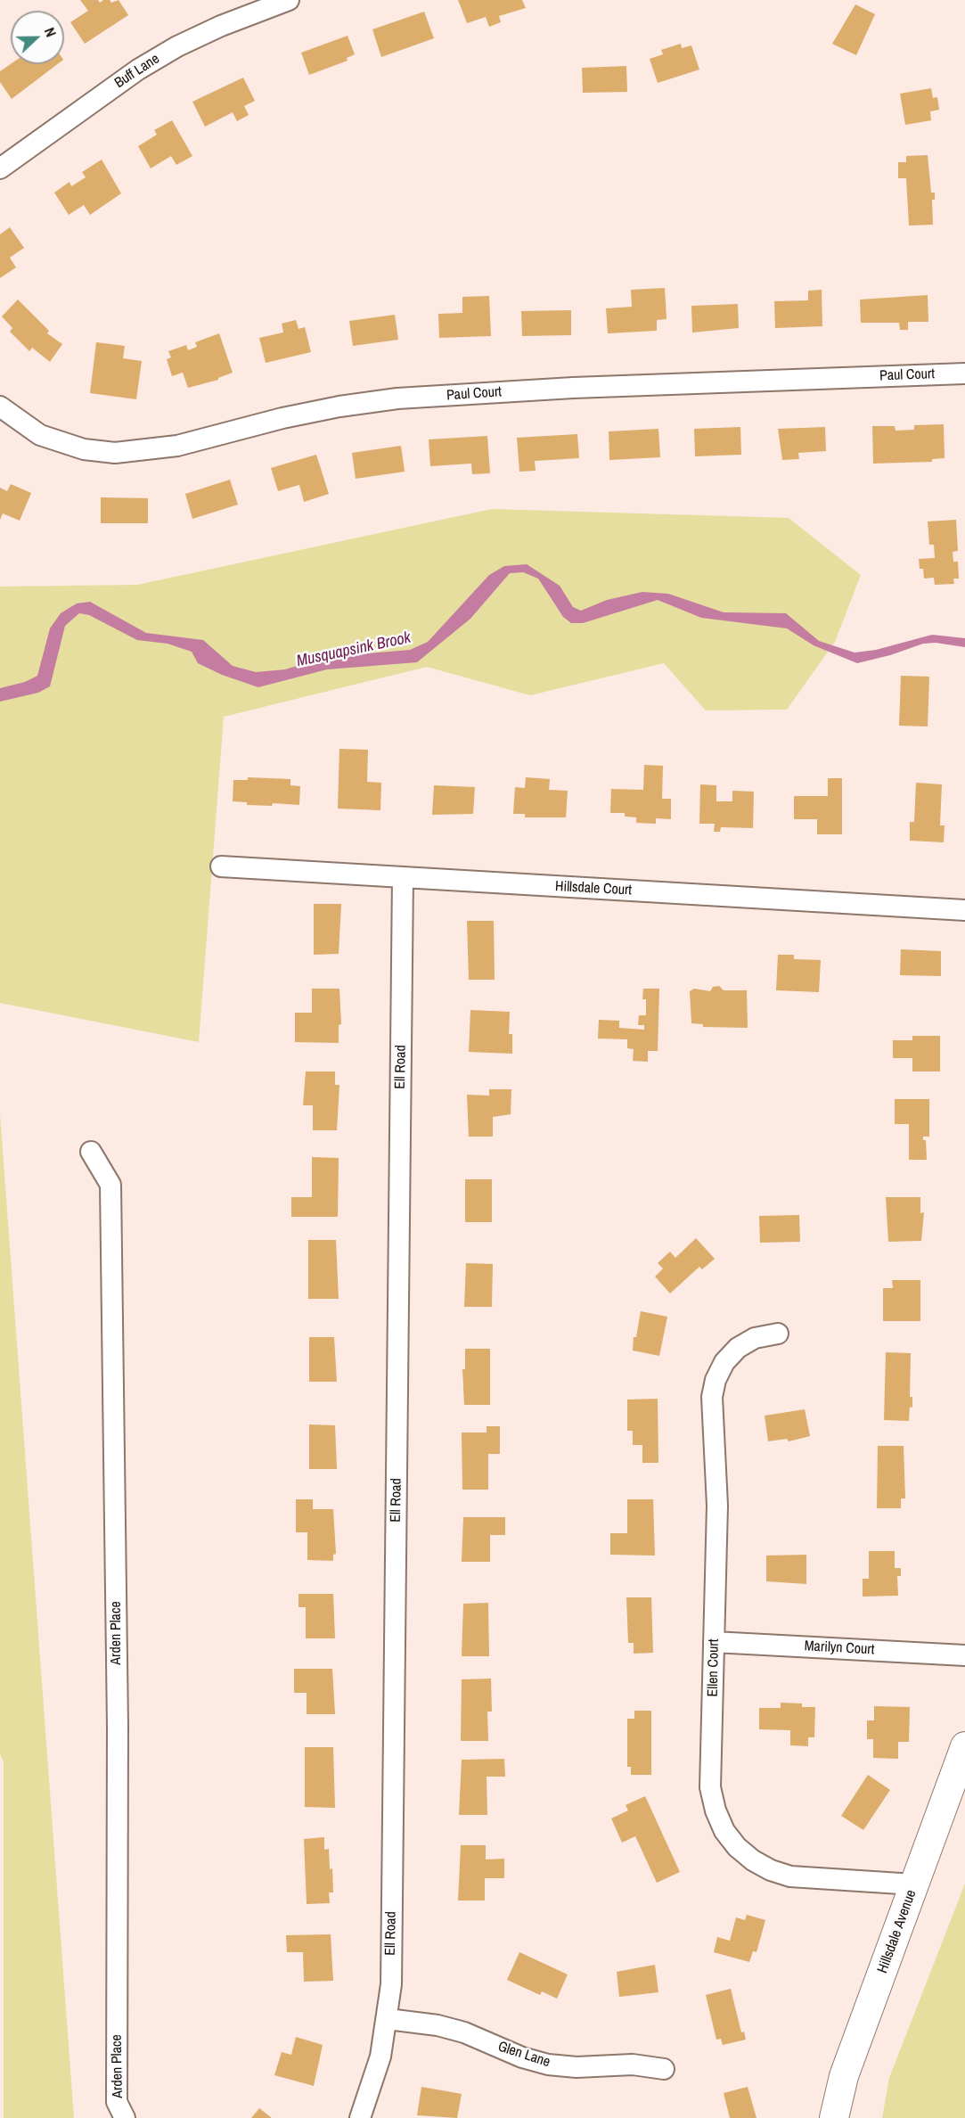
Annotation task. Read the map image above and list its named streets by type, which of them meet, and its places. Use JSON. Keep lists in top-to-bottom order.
{
  "streets": {
    "street": [
      "Buff Lane",
      "Paul Court",
      "Hillsdale Court",
      "Ell Road",
      "Arden Place",
      "Marilyn Court",
      "Ellen Court",
      "Hillsdale Avenue",
      "Glen Lane"
    ]
  },
  "crossings": [
    ["Hillsdale Court", "Ell Road"],
    ["Ell Road", "Glen Lane"],
    ["Marilyn Court", "Ellen Court"],
    ["Ellen Court", "Hillsdale Avenue"]
  ],
  "water": ["Musquapsink Brook"],
  "north": "right"
}
